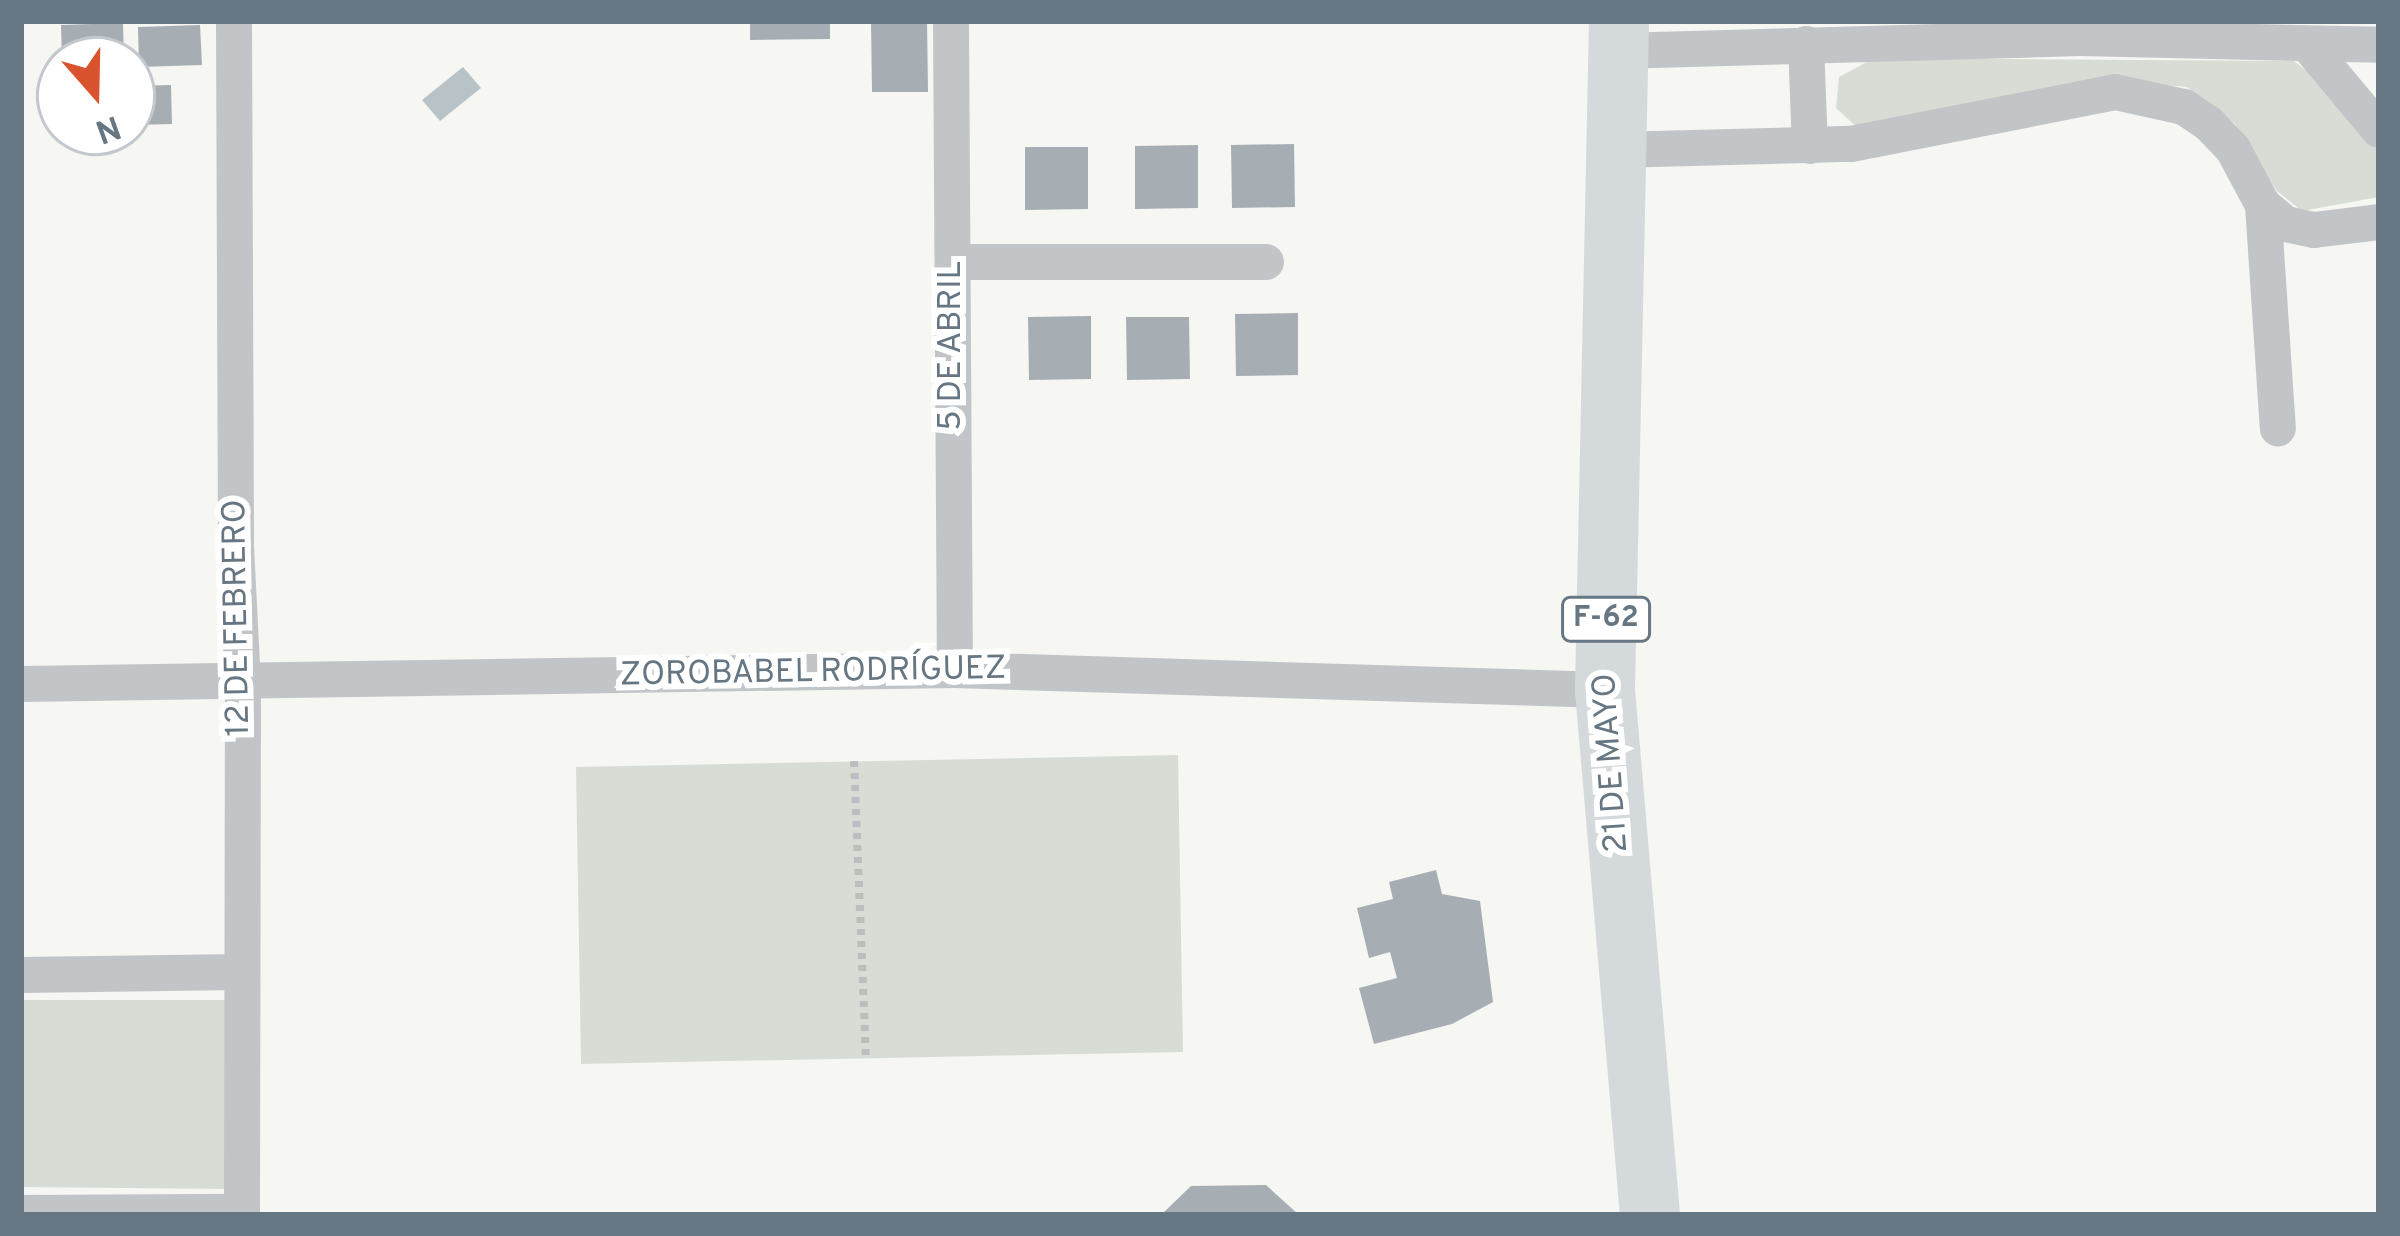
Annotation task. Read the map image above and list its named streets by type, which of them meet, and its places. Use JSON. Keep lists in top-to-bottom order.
{
  "streets": {
    "main road": ["F-62", "21 DE MAYO"],
    "street": ["5 DE ABRIL", "12 DE FEBRERO", "ZOROBABEL RODRÍGUEZ"]
  },
  "crossings": [
    ["5 DE ABRIL", "ZOROBABEL RODRÍGUEZ"],
    ["12 DE FEBRERO", "ZOROBABEL RODRÍGUEZ"],
    ["ZOROBABEL RODRÍGUEZ", "21 DE MAYO"]
  ],
  "north": "bottom"
}
